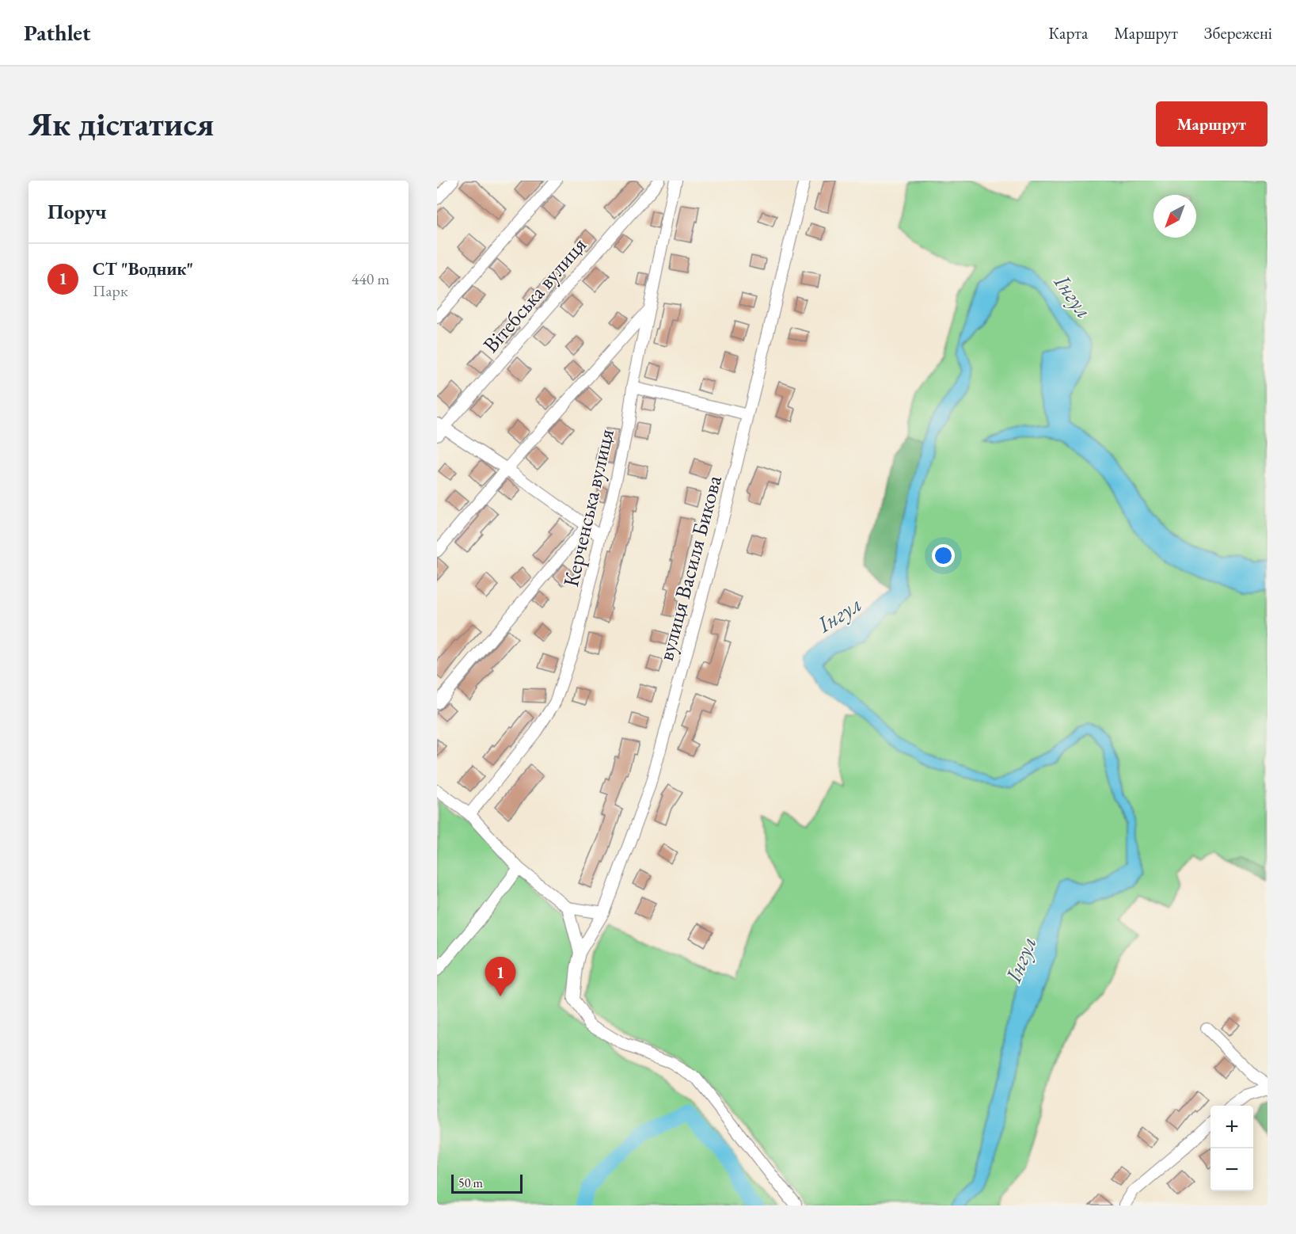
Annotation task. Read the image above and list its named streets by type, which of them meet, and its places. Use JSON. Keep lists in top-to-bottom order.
{
  "streets": {
    "street": ["Вітебська вулиця", "Керченська вулиця", "вулиця Василя Бикова"]
  },
  "water": ["Інгул"],
  "scale_bar": "50 m",
  "north": "bottom left",
  "page": {
    "header": "Pathlet",
    "nav": ["Карта", "Маршрут", "Збережені"],
    "buttons": "Маршрут",
    "title": "Як дістатися",
    "heading": "Поруч",
    "list": [
      {
        "mark": "1",
        "name": "СТ \"Водник\"",
        "note": "Парк",
        "value": "440 m"
      }
    ],
    "pins": "1",
    "map_buttons": ["+", "−"],
    "scale": "50 m"
  }
}
